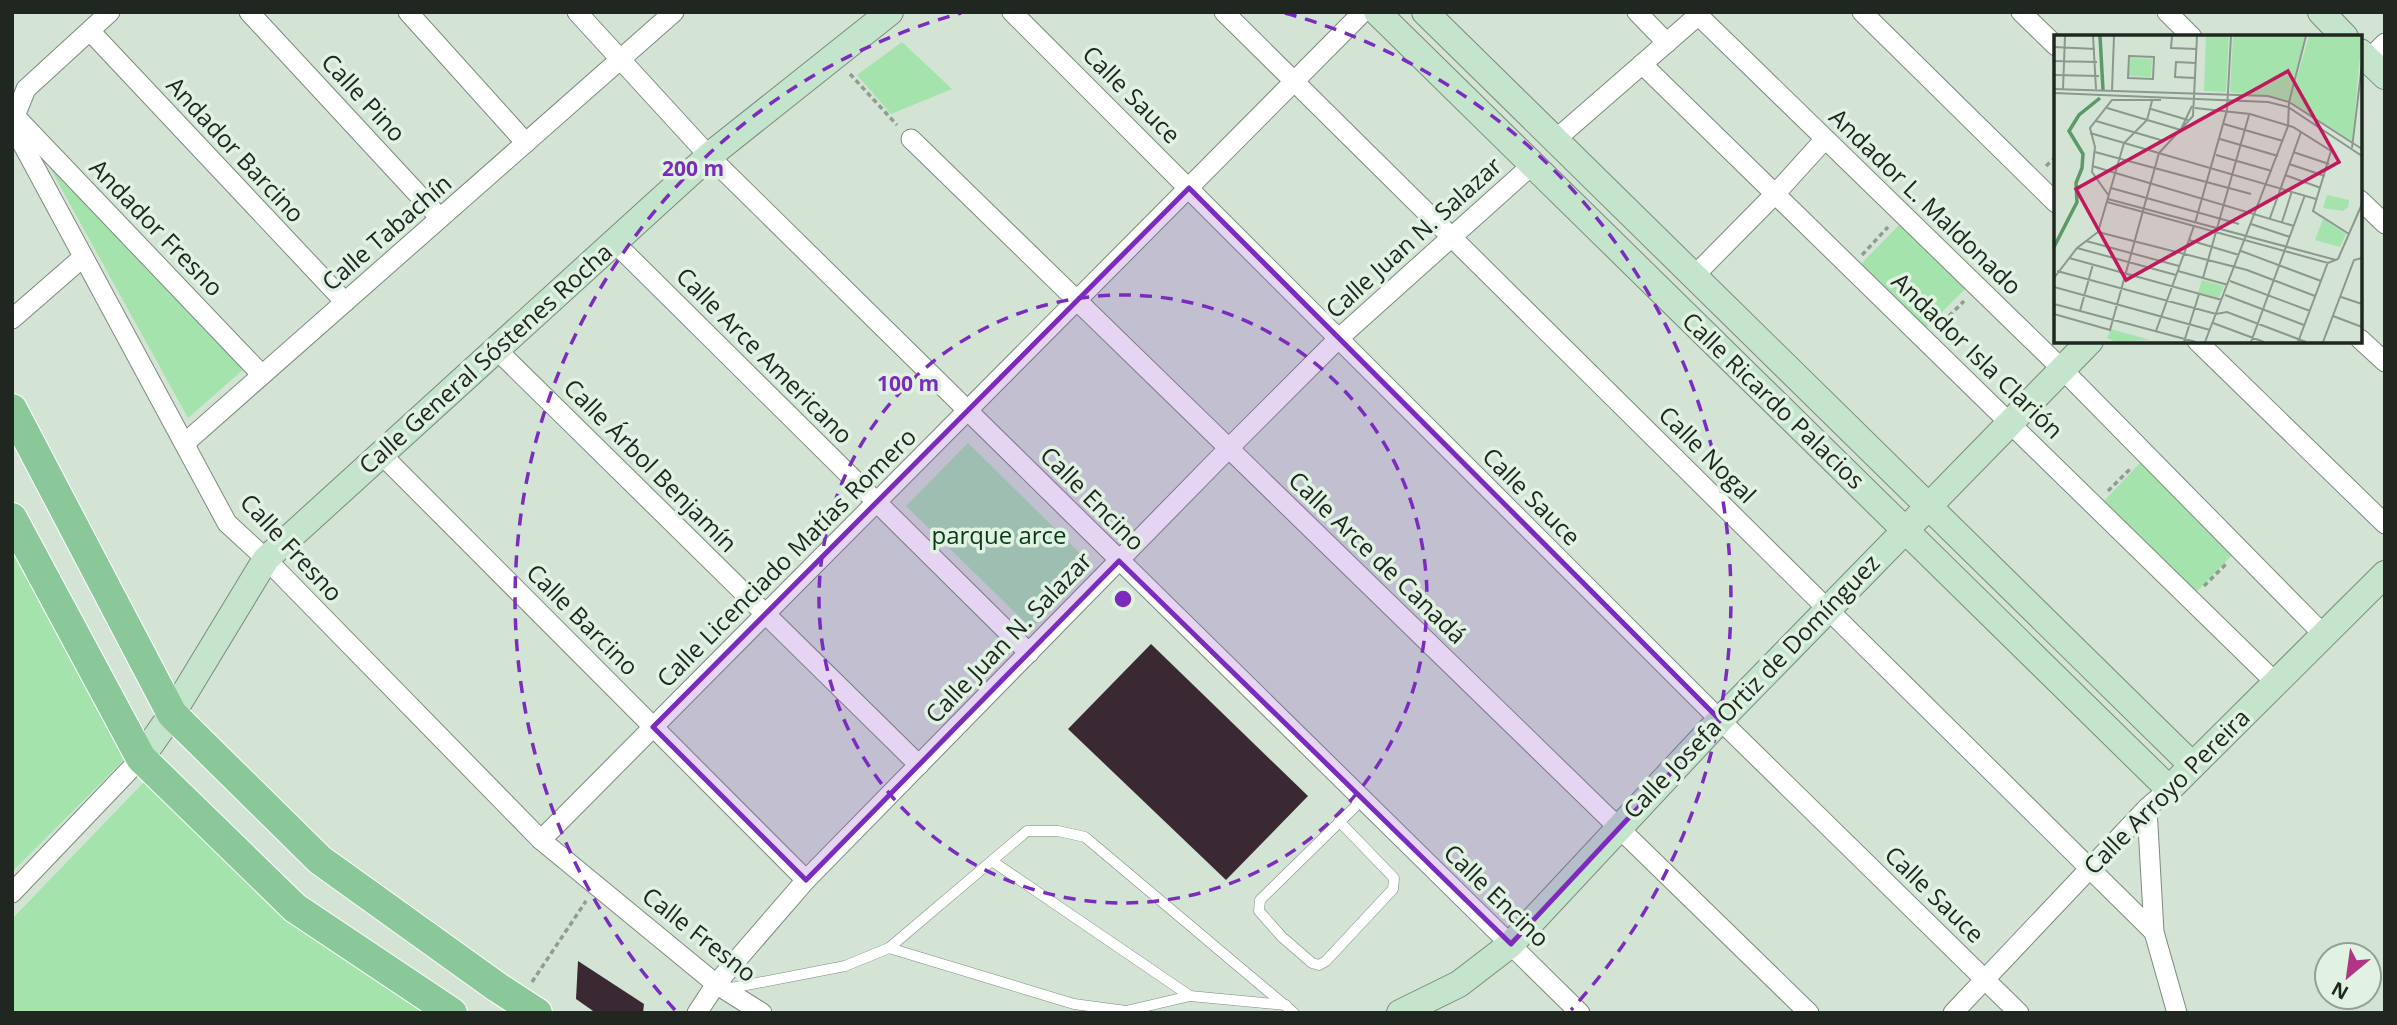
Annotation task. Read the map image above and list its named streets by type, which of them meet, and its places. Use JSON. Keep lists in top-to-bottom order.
{
  "streets": {
    "street": [
      "Calle Sauce",
      "Calle Pino",
      "Andador Barcino",
      "Andador L. Maldonado",
      "Andador Fresno",
      "Calle Tabachín",
      "Calle Juan N. Salazar",
      "Calle Arce Americano",
      "Andador Isla Clarión",
      "Calle General Sóstenes Rocha",
      "Calle Ricardo Palacios",
      "Calle Nogal",
      "Calle Árbol Benjamín",
      "Calle Encino",
      "Calle Fresno",
      "Calle Licenciado Matías Romero",
      "Calle Arce de Canadá",
      "Calle Barcino",
      "Calle Josefa Ortiz de Domínguez",
      "Calle Arroyo Pereira"
    ]
  },
  "crossings": [
    ["Calle Sauce", "Calle Juan N. Salazar"],
    ["Calle Sauce", "Calle Licenciado Matías Romero"],
    ["Calle Sauce", "Calle Josefa Ortiz de Domínguez"],
    ["Calle Sauce", "Calle Arroyo Pereira"],
    ["Calle Pino", "Calle Tabachín"],
    ["Andador Barcino", "Calle Tabachín"],
    ["Andador L. Maldonado", "Calle Josefa Ortiz de Domínguez"],
    ["Andador L. Maldonado", "Calle Arroyo Pereira"],
    ["Andador Fresno", "Calle Tabachín"],
    ["Andador Fresno", "Calle Fresno"],
    ["Calle Tabachín", "Calle Encino"],
    ["Calle Tabachín", "Calle Fresno"],
    ["Calle Juan N. Salazar", "Calle Arce Americano"],
    ["Calle Juan N. Salazar", "Calle Ricardo Palacios"],
    ["Calle Juan N. Salazar", "Calle Nogal"],
    ["Calle Juan N. Salazar", "Calle Árbol Benjamín"],
    ["Calle Juan N. Salazar", "Calle Encino"],
    ["Calle Juan N. Salazar", "Calle Fresno"],
    ["Calle Juan N. Salazar", "Calle Arce de Canadá"],
    ["Calle Juan N. Salazar", "Calle Barcino"],
    ["Calle Arce Americano", "Calle General Sóstenes Rocha"],
    ["Calle Arce Americano", "Calle Licenciado Matías Romero"],
    ["Andador Isla Clarión", "Calle Josefa Ortiz de Domínguez"],
    ["Andador Isla Clarión", "Calle Arroyo Pereira"],
    ["Calle General Sóstenes Rocha", "Calle Árbol Benjamín"],
    ["Calle General Sóstenes Rocha", "Calle Encino"],
    ["Calle General Sóstenes Rocha", "Calle Fresno"],
    ["Calle General Sóstenes Rocha", "Calle Barcino"],
    ["Calle Ricardo Palacios", "Calle Josefa Ortiz de Domínguez"],
    ["Calle Ricardo Palacios", "Calle Arroyo Pereira"],
    ["Calle Nogal", "Calle Licenciado Matías Romero"],
    ["Calle Nogal", "Calle Josefa Ortiz de Domínguez"],
    ["Calle Nogal", "Calle Arroyo Pereira"],
    ["Calle Árbol Benjamín", "Calle Licenciado Matías Romero"],
    ["Calle Encino", "Calle Licenciado Matías Romero"],
    ["Calle Encino", "Calle Josefa Ortiz de Domínguez"],
    ["Calle Fresno", "Calle Licenciado Matías Romero"],
    ["Calle Licenciado Matías Romero", "Calle Arce de Canadá"],
    ["Calle Licenciado Matías Romero", "Calle Barcino"],
    ["Calle Arce de Canadá", "Calle Josefa Ortiz de Domínguez"]
  ],
  "parks": ["parque arce"],
  "north": "bottom left",
  "rings": ["200 m", "100 m"]
}
